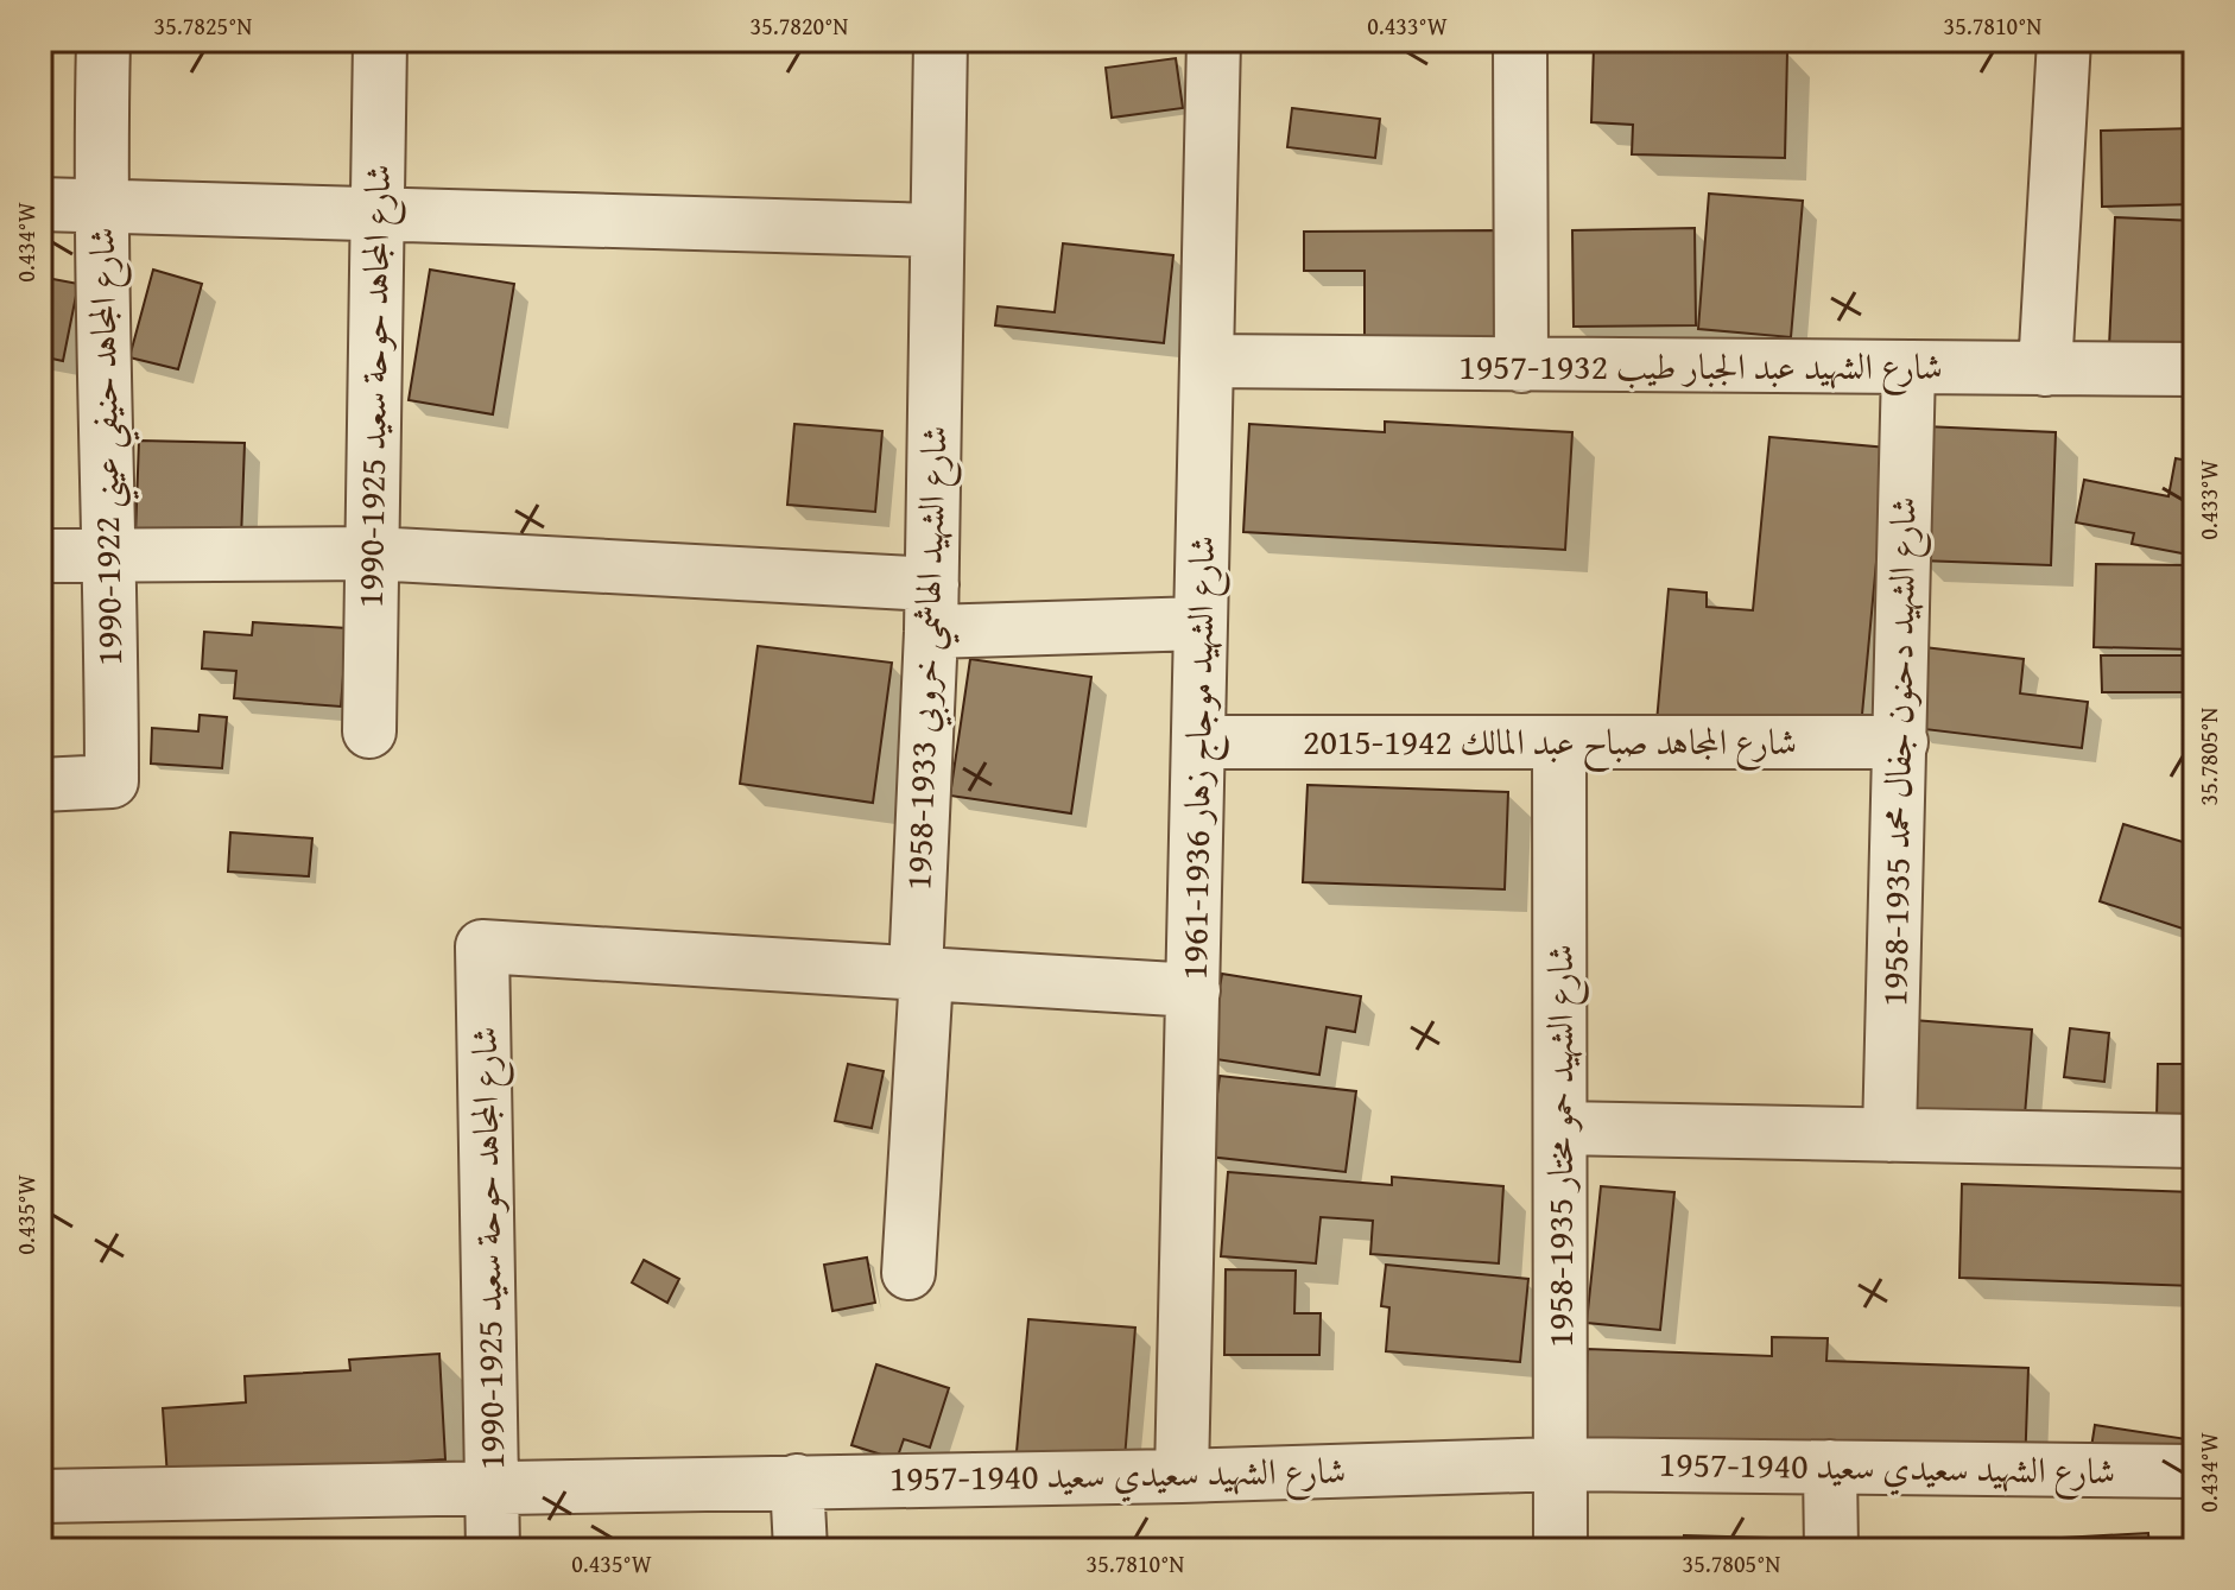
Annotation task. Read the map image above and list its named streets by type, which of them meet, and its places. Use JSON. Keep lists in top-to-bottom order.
{
  "streets": {
    "street": [
      "شارع الشهيد عبد الجبار طيب 1932-1957",
      "شارع المجاهد حوحة سعيد 1925-1990",
      "شارع المجاهد حنيفي عيني 1922-1990",
      "شارع الشهيد الهاشمي خروبي 1933-1958",
      "شارع المجاهد صباح عبد المالك 1942-2015",
      "شارع الشهيد دحنون جفال محمد 1935-1958",
      "شارع الشهيد موجاج زهار 1936-1961",
      "شارع الشهيد حمو مختار 1935-1958",
      "شارع الشهيد سعيدي سعيد 1940-1957"
    ]
  },
  "crossings": [
    ["شارع الشهيد عبد الجبار طيب 1932-1957", "شارع الشهيد دحنون جفال محمد 1935-1958"],
    ["شارع الشهيد عبد الجبار طيب 1932-1957", "شارع الشهيد موجاج زهار 1936-1961"],
    ["شارع المجاهد حوحة سعيد 1925-1990", "شارع الشهيد الهاشمي خروبي 1933-1958"],
    ["شارع المجاهد حوحة سعيد 1925-1990", "شارع الشهيد سعيدي سعيد 1940-1957"],
    ["شارع المجاهد صباح عبد المالك 1942-2015", "شارع الشهيد دحنون جفال محمد 1935-1958"],
    ["شارع المجاهد صباح عبد المالك 1942-2015", "شارع الشهيد موجاج زهار 1936-1961"],
    ["شارع المجاهد صباح عبد المالك 1942-2015", "شارع الشهيد حمو مختار 1935-1958"],
    ["شارع الشهيد موجاج زهار 1936-1961", "شارع الشهيد سعيدي سعيد 1940-1957"],
    ["شارع الشهيد حمو مختار 1935-1958", "شارع الشهيد سعيدي سعيد 1940-1957"]
  ],
  "coordinates": [
    "35.7825°N",
    "35.7820°N",
    "0.433°W",
    "35.7810°N",
    "0.434°W",
    "35.7805°N",
    "0.435°W"
  ]
}
